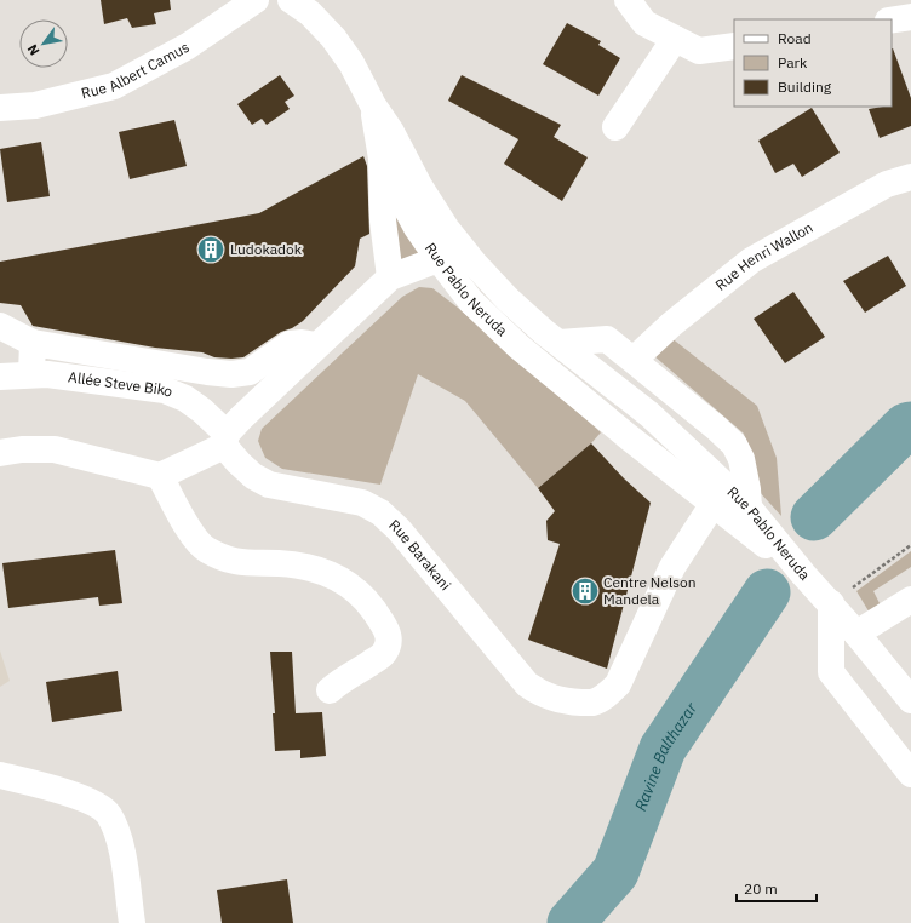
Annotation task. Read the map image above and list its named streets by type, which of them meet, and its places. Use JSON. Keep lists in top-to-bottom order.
{
  "streets": {
    "street": [
      "Rue Albert Camus",
      "Rue Henri Wallon",
      "Rue Pablo Neruda",
      "Allée Steve Biko",
      "Rue Barakani"
    ]
  },
  "crossings": [
    ["Rue Pablo Neruda", "Rue Barakani"],
    ["Allée Steve Biko", "Rue Barakani"]
  ],
  "water": ["Ravine Balthazar"],
  "places": {
    "building": ["Ludokadok", "Centre Nelson Mandela"]
  },
  "legend": ["Road", "Park", "Building"],
  "scale_bar": "20 m",
  "north": "bottom left"
}
